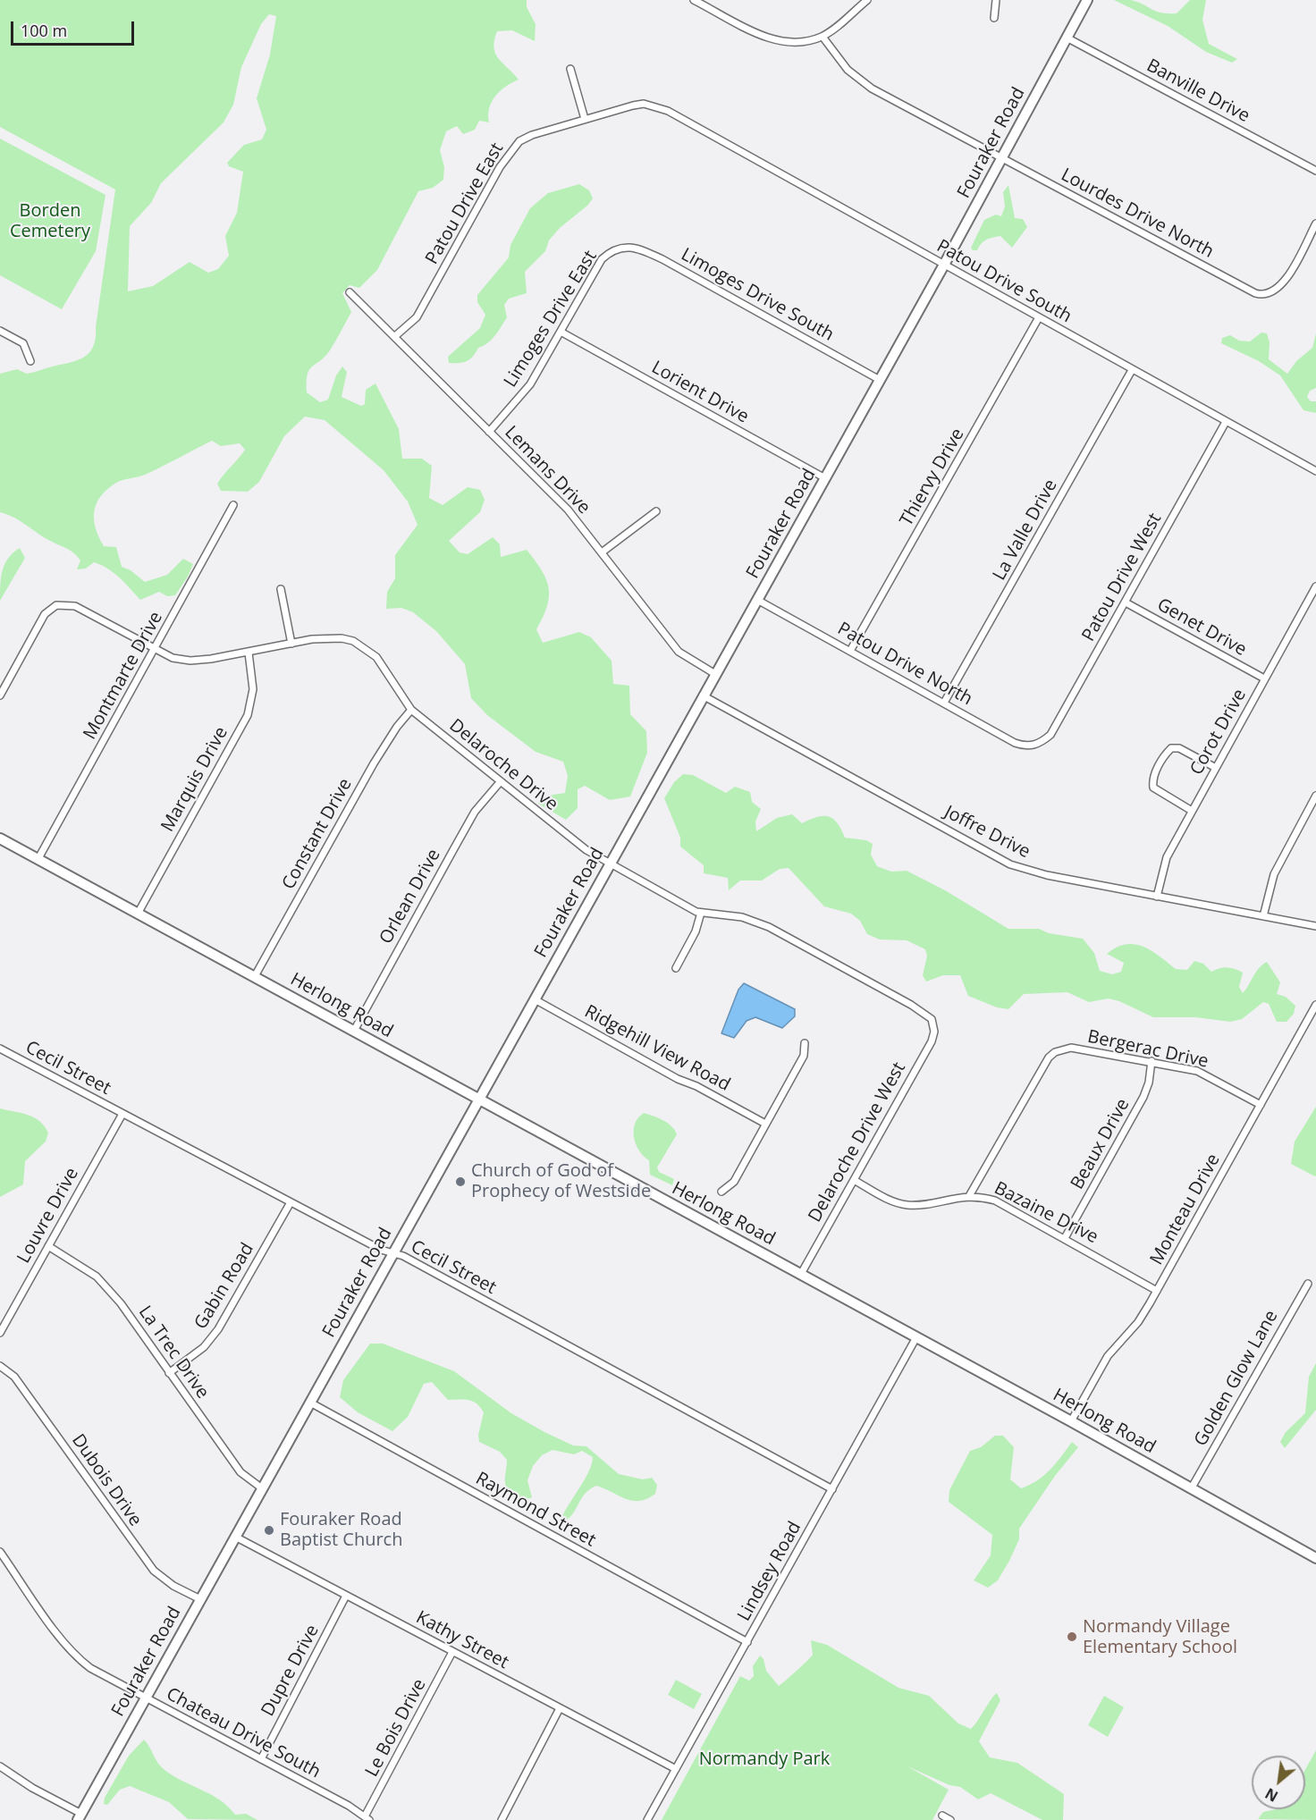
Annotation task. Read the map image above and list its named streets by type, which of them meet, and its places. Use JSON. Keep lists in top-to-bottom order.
{
  "streets": {
    "main road": ["Fouraker Road", "Herlong Road"],
    "street": [
      "Banville Drive",
      "Patou Drive East",
      "Lourdes Drive North",
      "Patou Drive South",
      "Limoges Drive South",
      "Limoges Drive East",
      "Lorient Drive",
      "Lemans Drive",
      "Thiervy Drive",
      "La Valle Drive",
      "Patou Drive West",
      "Genet Drive",
      "Patou Drive North",
      "Montmarte Drive",
      "Corot Drive",
      "Delaroche Drive",
      "Marquis Drive",
      "Joffre Drive",
      "Constant Drive",
      "Orlean Drive",
      "Ridgehill View Road",
      "Bergerac Drive",
      "Cecil Street",
      "Delaroche Drive West",
      "Beaux Drive",
      "Monteau Drive",
      "Bazaine Drive",
      "Louvre Drive",
      "Gabin Road",
      "La Trec Drive",
      "Golden Glow Lane",
      "Dubois Drive",
      "Raymond Street",
      "Lindsey Road",
      "Kathy Street",
      "Dupre Drive",
      "Le Bois Drive",
      "Chateau Drive South"
    ]
  },
  "crossings": [
    ["Banville Drive", "Fouraker Road"],
    ["Fouraker Road", "Lourdes Drive North"],
    ["Fouraker Road", "Patou Drive South"],
    ["Fouraker Road", "Limoges Drive South"],
    ["Fouraker Road", "Lorient Drive"],
    ["Fouraker Road", "Lemans Drive"],
    ["Fouraker Road", "Patou Drive North"],
    ["Fouraker Road", "Delaroche Drive"],
    ["Fouraker Road", "Joffre Drive"],
    ["Fouraker Road", "Herlong Road"],
    ["Fouraker Road", "Ridgehill View Road"],
    ["Fouraker Road", "Cecil Street"],
    ["Fouraker Road", "La Trec Drive"],
    ["Fouraker Road", "Dubois Drive"],
    ["Fouraker Road", "Raymond Street"],
    ["Fouraker Road", "Kathy Street"],
    ["Fouraker Road", "Chateau Drive South"],
    ["Patou Drive East", "Patou Drive South"],
    ["Patou Drive East", "Lemans Drive"],
    ["Patou Drive South", "Thiervy Drive"],
    ["Patou Drive South", "La Valle Drive"],
    ["Patou Drive South", "Patou Drive West"],
    ["Limoges Drive South", "Limoges Drive East"],
    ["Limoges Drive East", "Lorient Drive"],
    ["Limoges Drive East", "Lemans Drive"],
    ["Thiervy Drive", "Patou Drive North"],
    ["La Valle Drive", "Patou Drive North"],
    ["Patou Drive West", "Genet Drive"],
    ["Patou Drive West", "Patou Drive North"],
    ["Genet Drive", "Corot Drive"],
    ["Montmarte Drive", "Delaroche Drive"],
    ["Montmarte Drive", "Herlong Road"],
    ["Corot Drive", "Joffre Drive"],
    ["Delaroche Drive", "Marquis Drive"],
    ["Delaroche Drive", "Constant Drive"],
    ["Delaroche Drive", "Orlean Drive"],
    ["Delaroche Drive", "Delaroche Drive West"],
    ["Marquis Drive", "Herlong Road"],
    ["Constant Drive", "Herlong Road"],
    ["Orlean Drive", "Herlong Road"],
    ["Herlong Road", "Delaroche Drive West"],
    ["Herlong Road", "Monteau Drive"],
    ["Herlong Road", "Golden Glow Lane"],
    ["Herlong Road", "Lindsey Road"],
    ["Bergerac Drive", "Beaux Drive"],
    ["Bergerac Drive", "Monteau Drive"],
    ["Bergerac Drive", "Bazaine Drive"],
    ["Cecil Street", "Louvre Drive"],
    ["Cecil Street", "Gabin Road"],
    ["Cecil Street", "Lindsey Road"],
    ["Delaroche Drive West", "Bazaine Drive"],
    ["Beaux Drive", "Bazaine Drive"],
    ["Monteau Drive", "Bazaine Drive"],
    ["Louvre Drive", "La Trec Drive"],
    ["Gabin Road", "La Trec Drive"],
    ["Raymond Street", "Lindsey Road"],
    ["Lindsey Road", "Kathy Street"],
    ["Kathy Street", "Dupre Drive"],
    ["Kathy Street", "Le Bois Drive"],
    ["Dupre Drive", "Chateau Drive South"],
    ["Le Bois Drive", "Chateau Drive South"]
  ],
  "parks": ["Borden Cemetery", "Normandy Park"],
  "places": ["Church of God of Prophecy of Westside", "Fouraker Road Baptist Church", "Normandy Village Elementary School"],
  "scale_bar": "100 m",
  "north": "bottom left"
}
